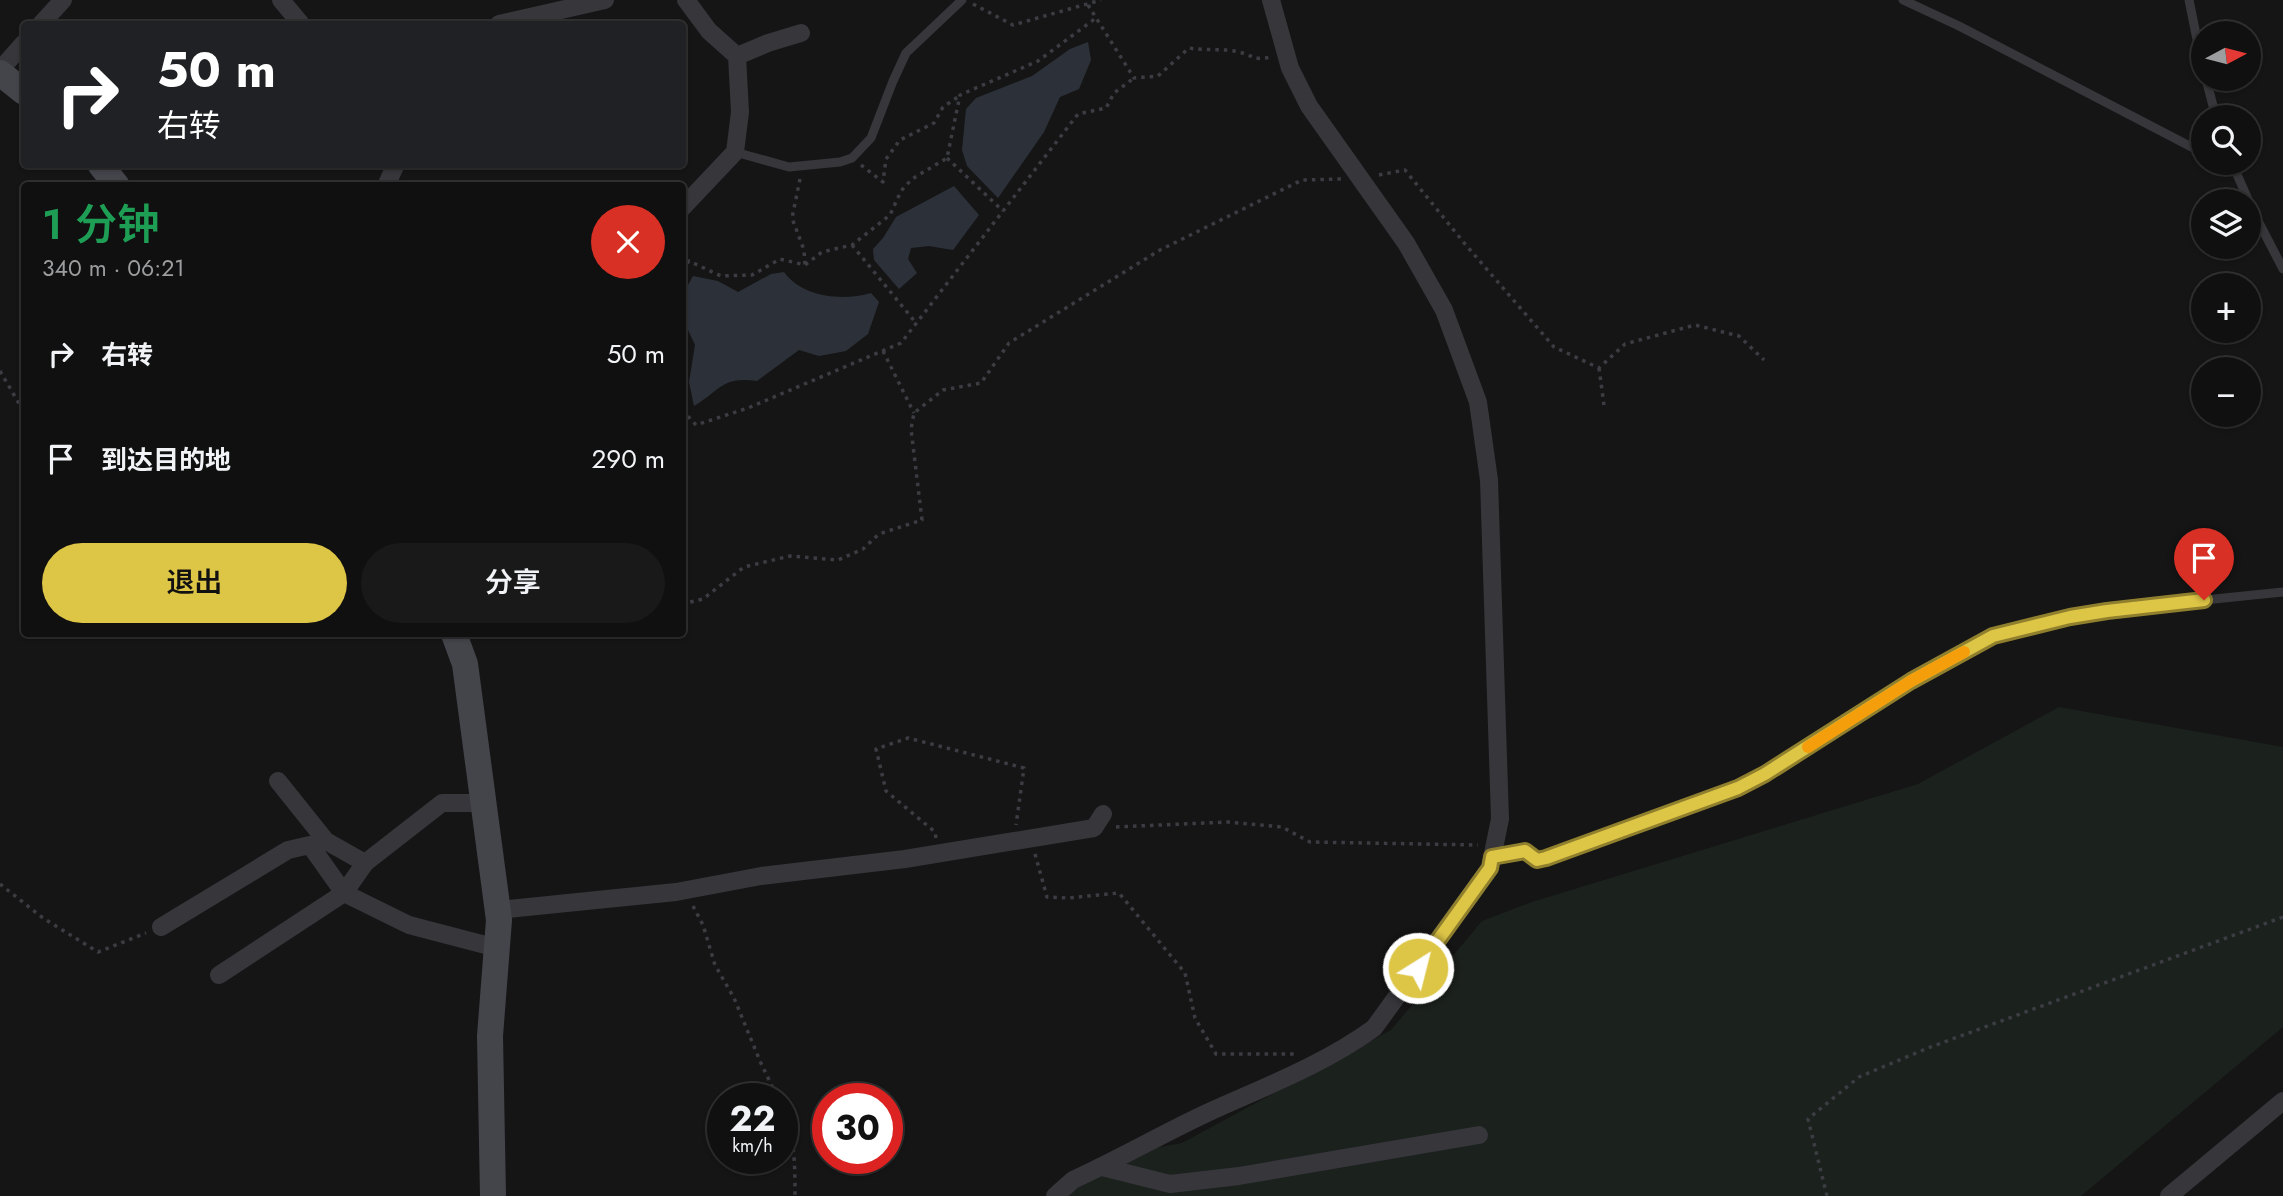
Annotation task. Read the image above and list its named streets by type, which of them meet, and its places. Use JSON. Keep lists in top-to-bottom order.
{
  "north": "right",
  "page": {
    "map_buttons": ["+", "−"],
    "turn": ["50 m", "右转"],
    "heading": ["1 分钟", "340 m · 06:21"],
    "list": [
      {
        "name": "右转",
        "value": "50 m"
      },
      {
        "name": "到达目的地",
        "value": "290 m"
      }
    ],
    "buttons": ["退出", "分享"],
    "speed": "22 km/h",
    "limit": "30"
  }
}
